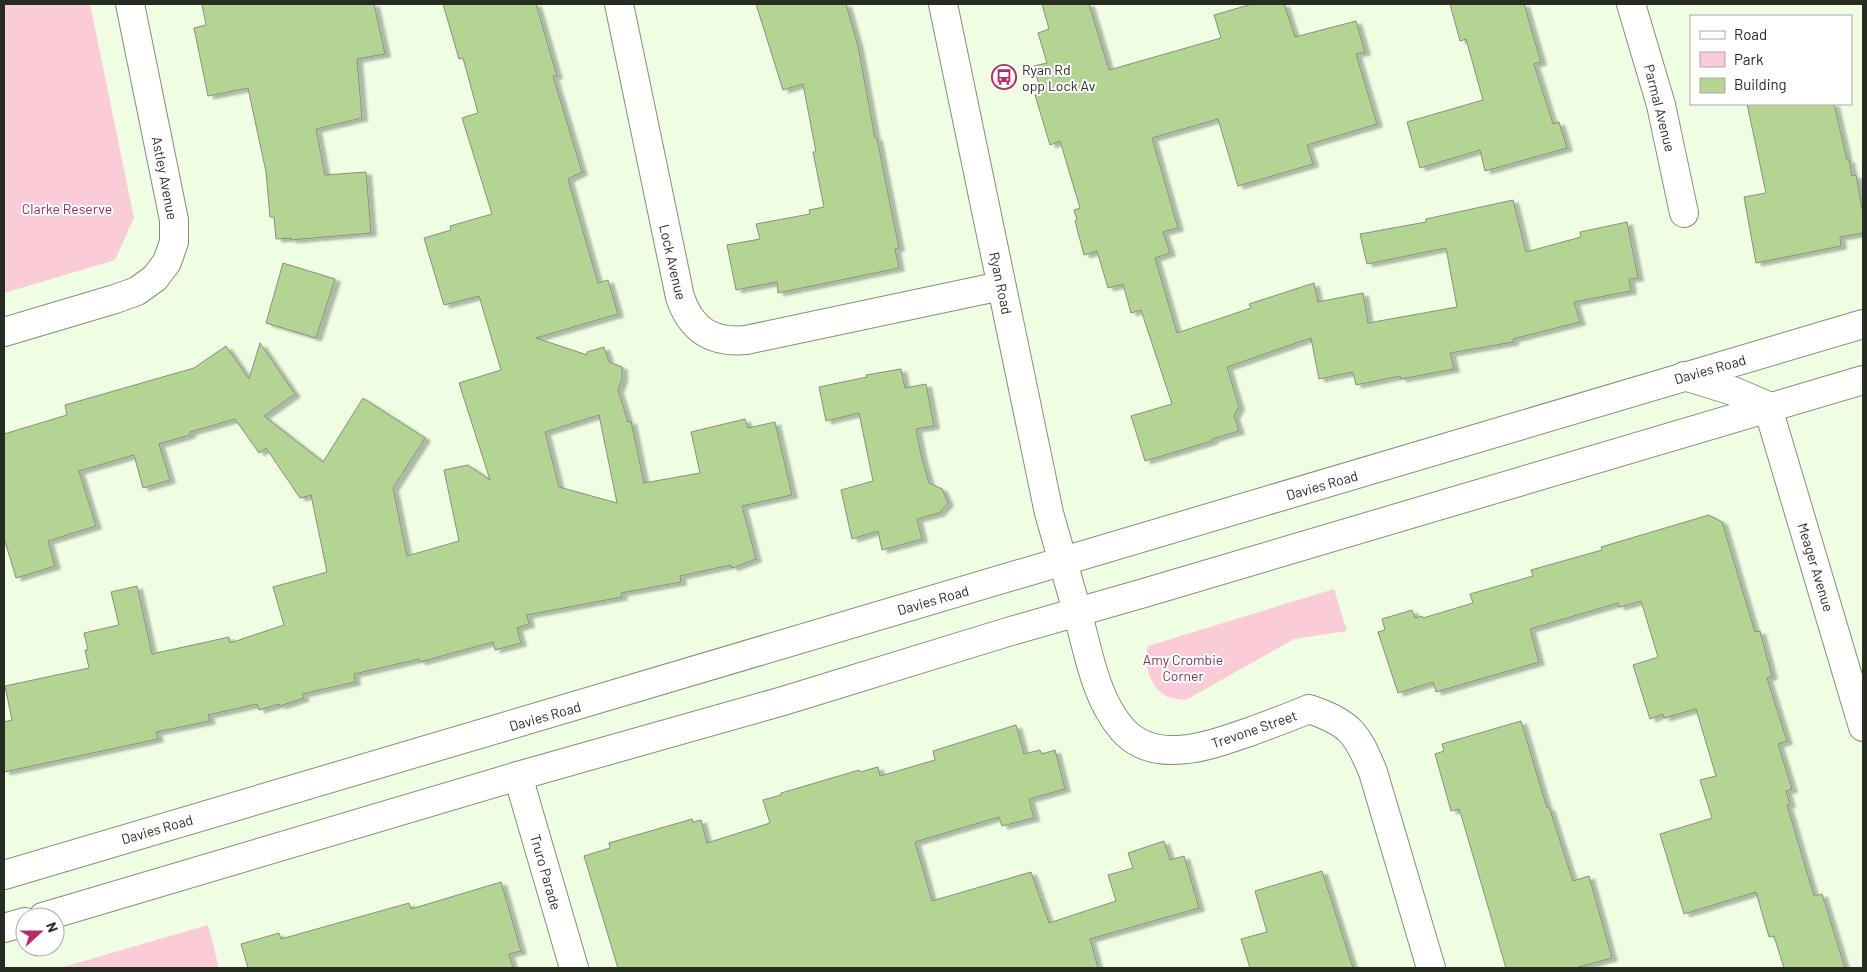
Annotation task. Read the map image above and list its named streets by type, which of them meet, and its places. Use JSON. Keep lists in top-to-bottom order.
{
  "streets": {
    "main road": [
      "Parmal Avenue",
      "Astley Avenue",
      "Lock Avenue",
      "Ryan Road",
      "Davies Road",
      "Meager Avenue",
      "Trevone Street",
      "Truro Parade"
    ]
  },
  "crossings": [
    ["Lock Avenue", "Ryan Road"],
    ["Ryan Road", "Davies Road"],
    ["Ryan Road", "Trevone Street"]
  ],
  "parks": ["Clarke Reserve", "Amy Crombie Corner"],
  "places": {
    "bus stop": ["Ryan Rd opp Lock Av"]
  },
  "legend": ["Road", "Park", "Building"],
  "north": "right"
}
